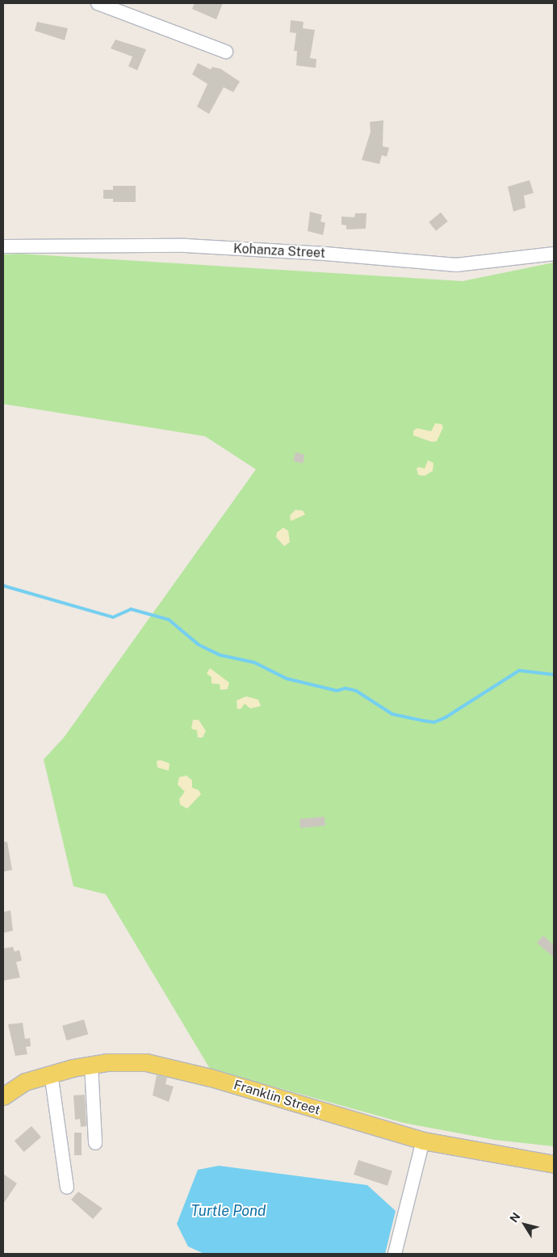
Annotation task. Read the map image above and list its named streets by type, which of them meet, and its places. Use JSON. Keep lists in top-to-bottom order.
{
  "streets": {
    "main road": ["Franklin Street"],
    "street": ["Kohanza Street"]
  },
  "water": ["Turtle Pond"],
  "north": "top left"
}
